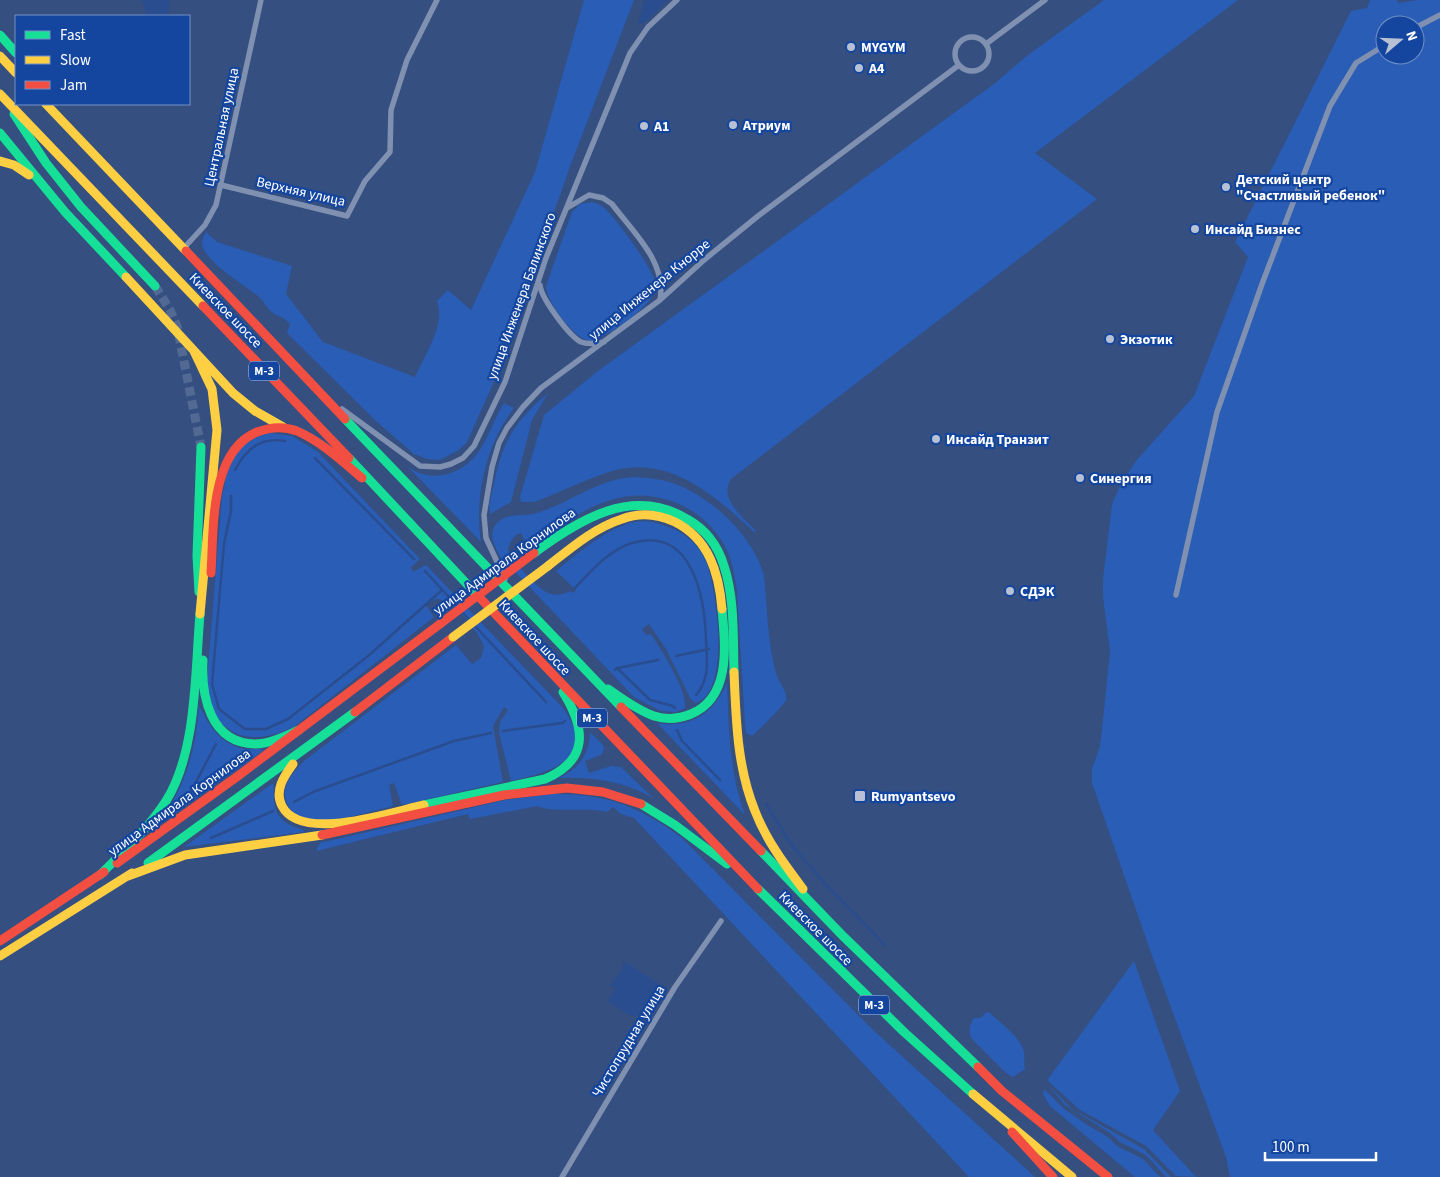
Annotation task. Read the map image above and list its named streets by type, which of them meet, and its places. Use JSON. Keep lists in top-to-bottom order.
{
  "streets": {
    "main road": ["Киевское шоссе", "М-3", "улица Адмирала Корнилова"],
    "street": [
      "Центральная улица",
      "Верхняя улица",
      "улица Инженера Кнорре",
      "улица Инженера Балинского",
      "Чистопрудная улица"
    ]
  },
  "crossings": [
    ["Центральная улица", "Верхняя улица"],
    ["Центральная улица", "Киевское шоссе"],
    ["улица Инженера Кнорре", "улица Инженера Балинского"],
    ["улица Инженера Кнорре", "Киевское шоссе"],
    ["улица Инженера Балинского", "Киевское шоссе"],
    ["Киевское шоссе", "улица Адмирала Корнилова"]
  ],
  "places": {
    "other": [
      "MYGYM",
      "А4",
      "Атриум",
      "А1",
      "Детский центр \"Счастливый ребенок\"",
      "Инсайд Бизнес",
      "Экзотик",
      "Инсайд Транзит",
      "Синергия",
      "СДЭК"
    ],
    "transit": ["Rumyantsevo"]
  },
  "legend": ["Fast", "Slow", "Jam"],
  "scale_bar": "100 m",
  "north": "right"
}
